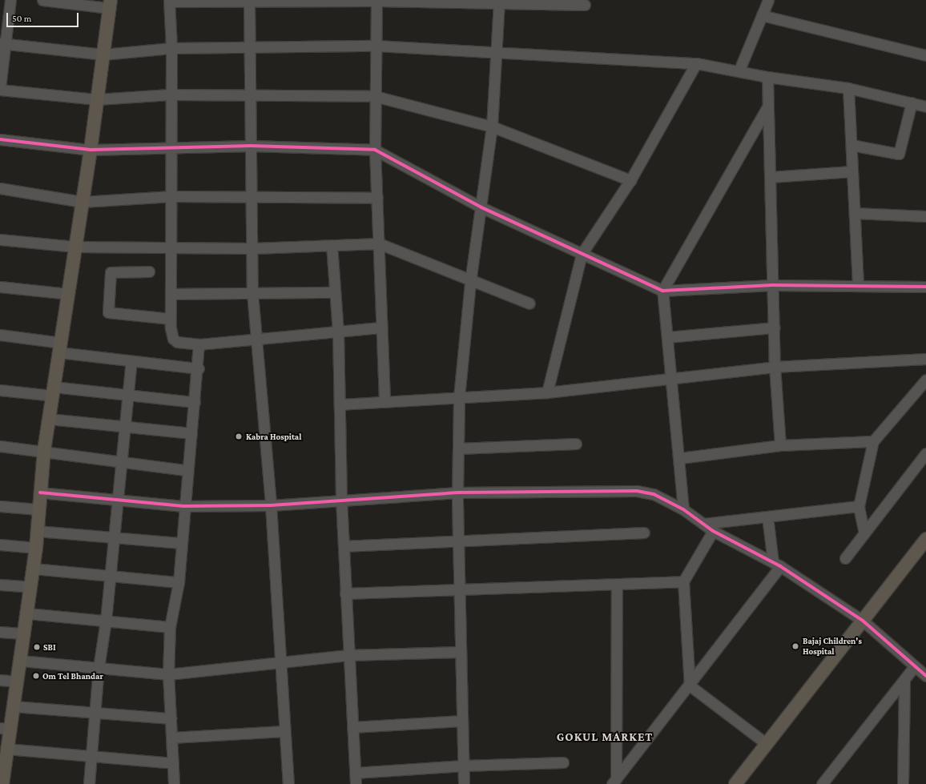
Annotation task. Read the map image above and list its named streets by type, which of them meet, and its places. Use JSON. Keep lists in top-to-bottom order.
{
  "districts": ["GOKUL MARKET"],
  "places": [
    "Kabra Hospital",
    "Bajaj Children's Hospital",
    "SBI",
    "Om Tel Bhandar"
  ],
  "scale_bar": "50 m"
}
